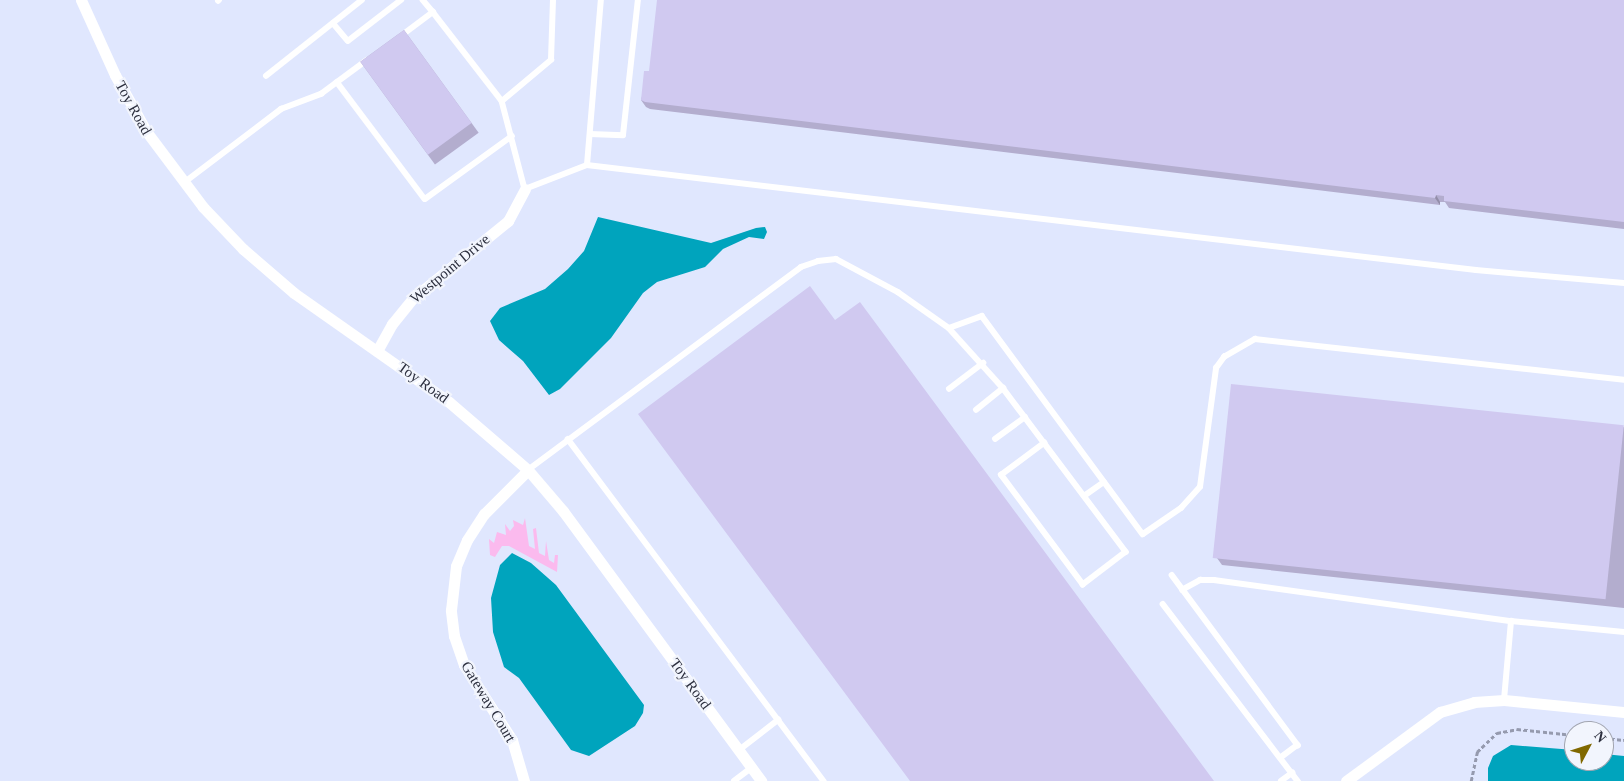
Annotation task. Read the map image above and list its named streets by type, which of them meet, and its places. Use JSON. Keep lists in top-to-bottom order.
{
  "streets": {
    "street": ["Toy Road", "Westpoint Drive", "Gateway Court"]
  },
  "crossings": [
    ["Toy Road", "Westpoint Drive"],
    ["Toy Road", "Gateway Court"]
  ],
  "north": "top right"
}
